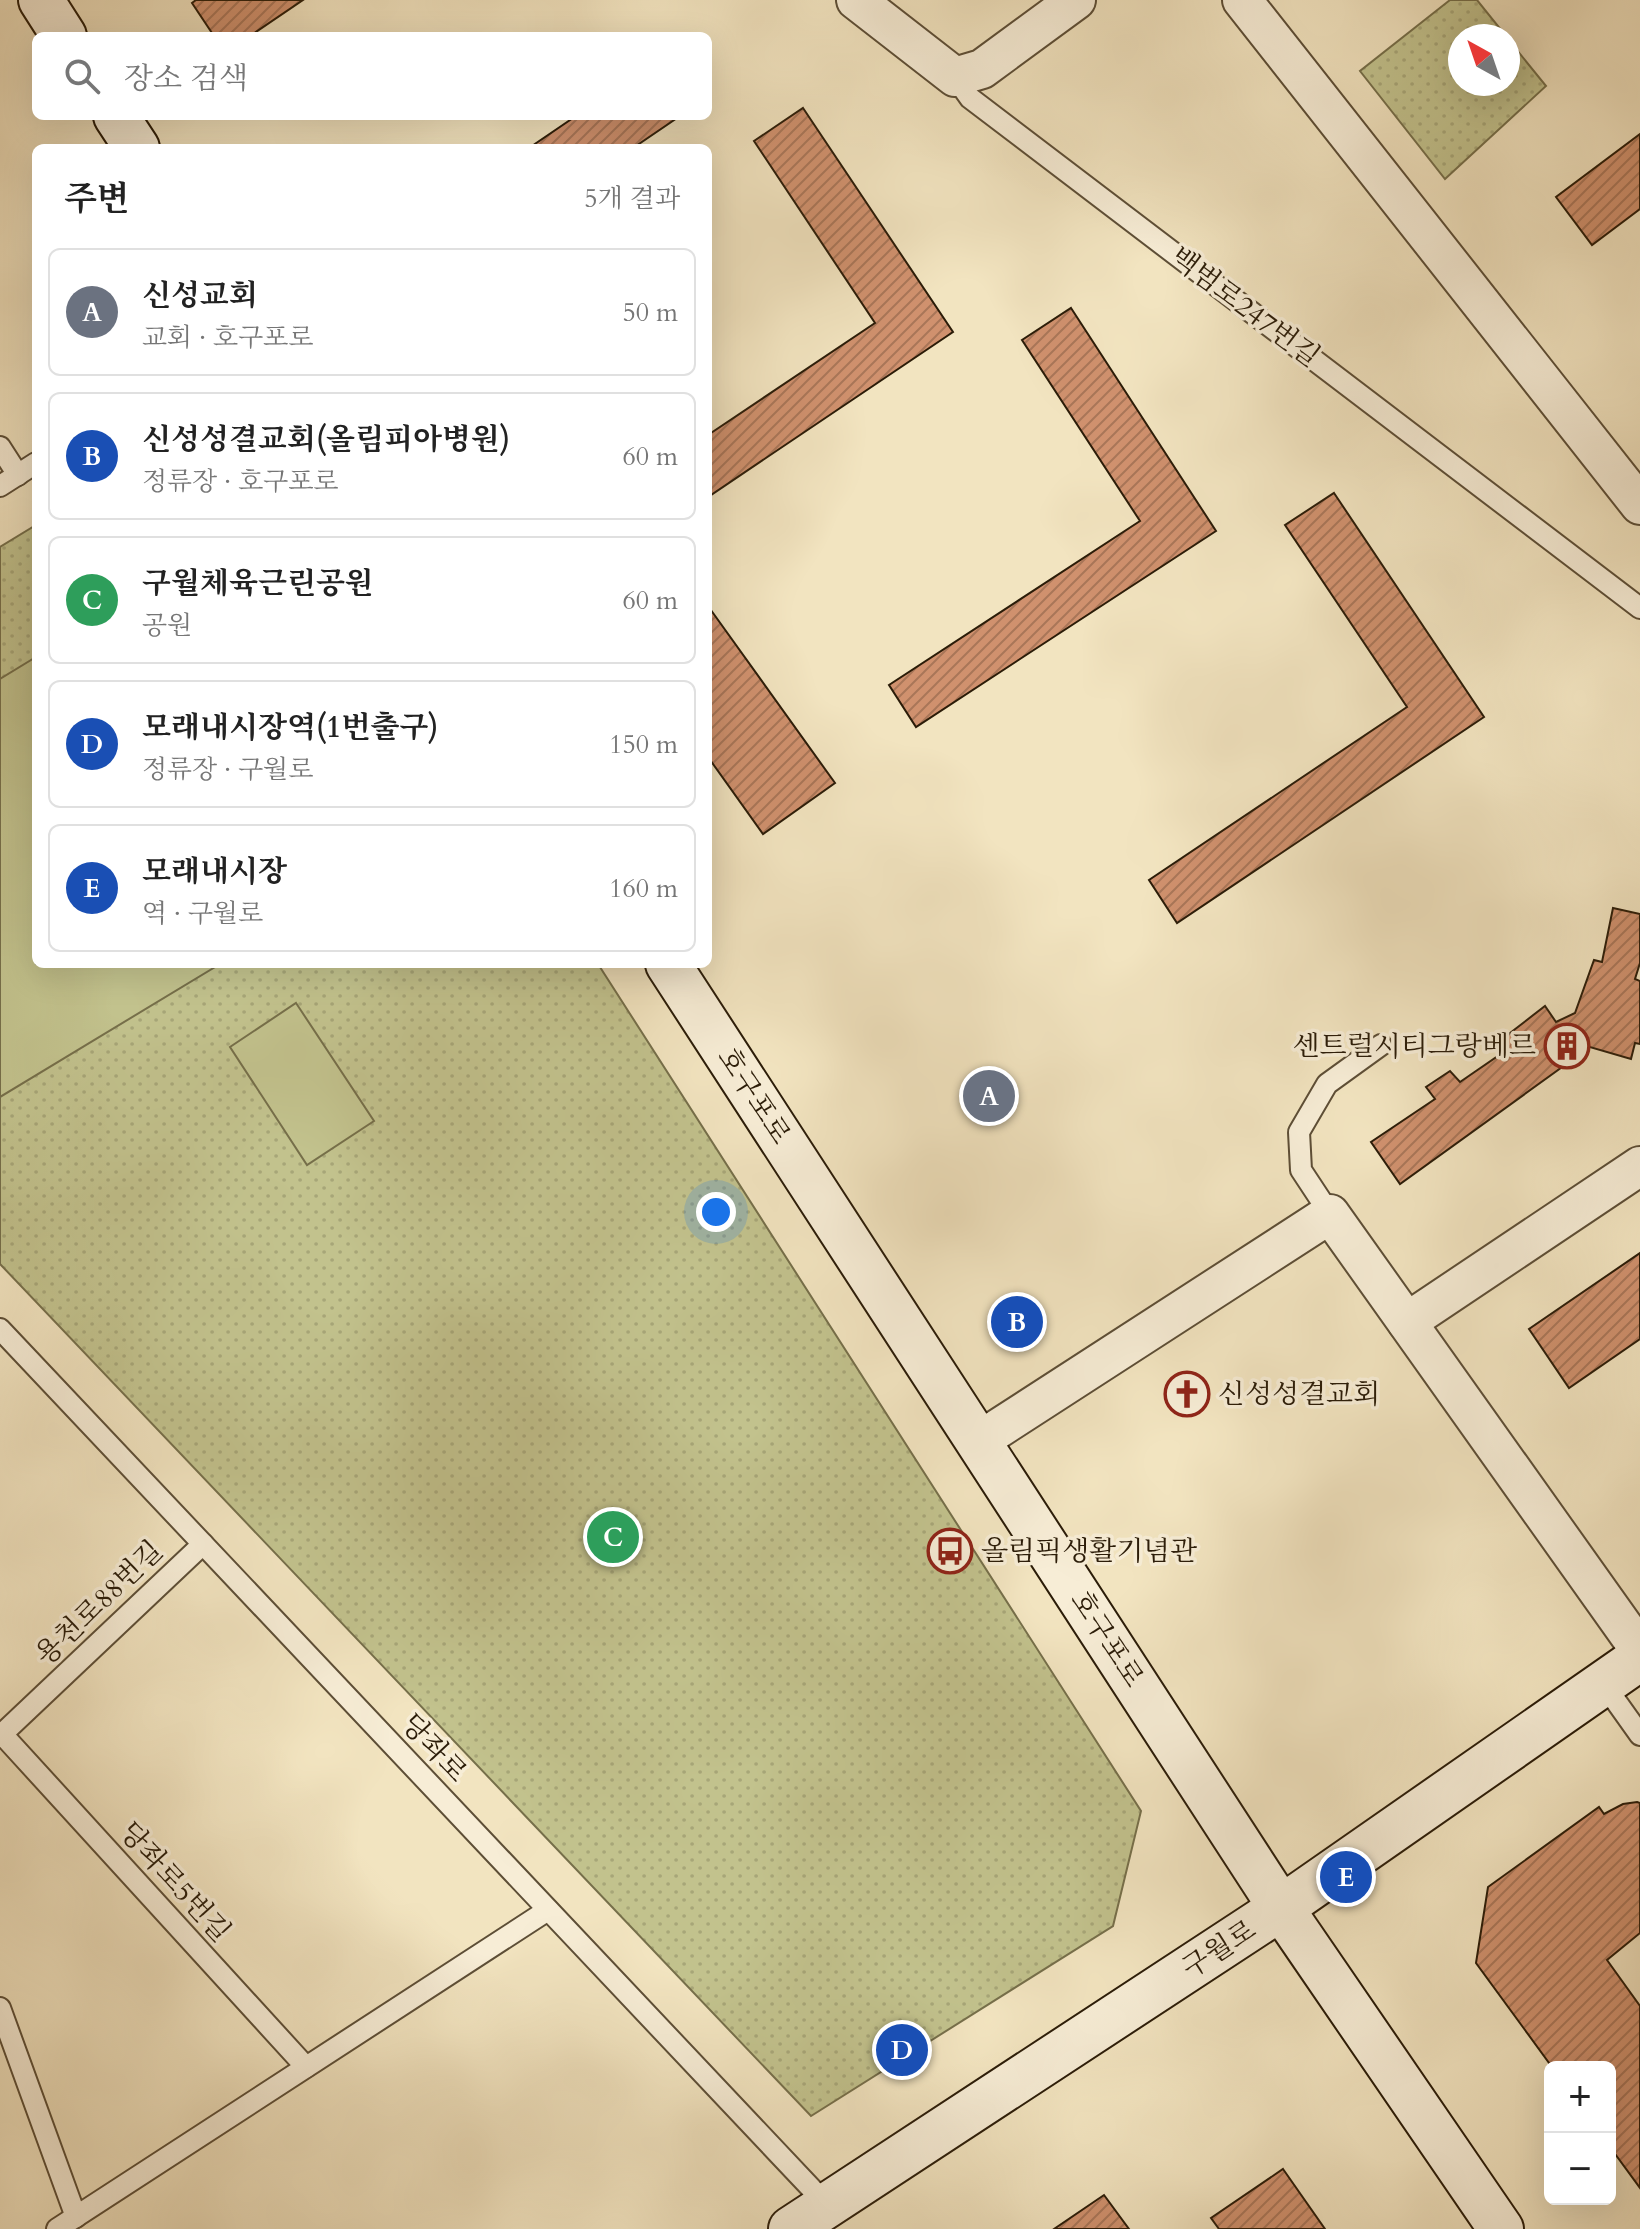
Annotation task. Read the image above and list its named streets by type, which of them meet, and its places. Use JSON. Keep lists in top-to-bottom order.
{
  "streets": {
    "main road": ["호구포로", "구월로"],
    "street": ["백범로247번길"],
    "lane": ["용천로88번길", "당좌로", "당좌로5번길"]
  },
  "crossings": [
    ["호구포로", "구월로"],
    ["용천로88번길", "당좌로"],
    ["용천로88번길", "당좌로5번길"],
    ["당좌로", "구월로"]
  ],
  "places": {
    "building": ["센트럴시티그랑베르"],
    "church": ["신성성결교회"],
    "bus stop": ["올림픽생활기념관"]
  },
  "north": "top left",
  "page": {
    "search": "장소 검색",
    "heading": ["주변", "5개 결과"],
    "list": [
      {
        "mark": "A",
        "name": "신성교회",
        "note": "교회 · 호구포로",
        "value": "50 m"
      },
      {
        "mark": "B",
        "name": "신성성결교회(올림피아병원)",
        "note": "정류장 · 호구포로",
        "value": "60 m"
      },
      {
        "mark": "C",
        "name": "구월체육근린공원",
        "note": "공원",
        "value": "60 m"
      },
      {
        "mark": "D",
        "name": "모래내시장역(1번출구)",
        "note": "정류장 · 구월로",
        "value": "150 m"
      },
      {
        "mark": "E",
        "name": "모래내시장",
        "note": "역 · 구월로",
        "value": "160 m"
      }
    ],
    "pins": [
      "A",
      "B",
      "C",
      "E",
      "D"
    ],
    "map_buttons": ["+", "−"]
  }
}
